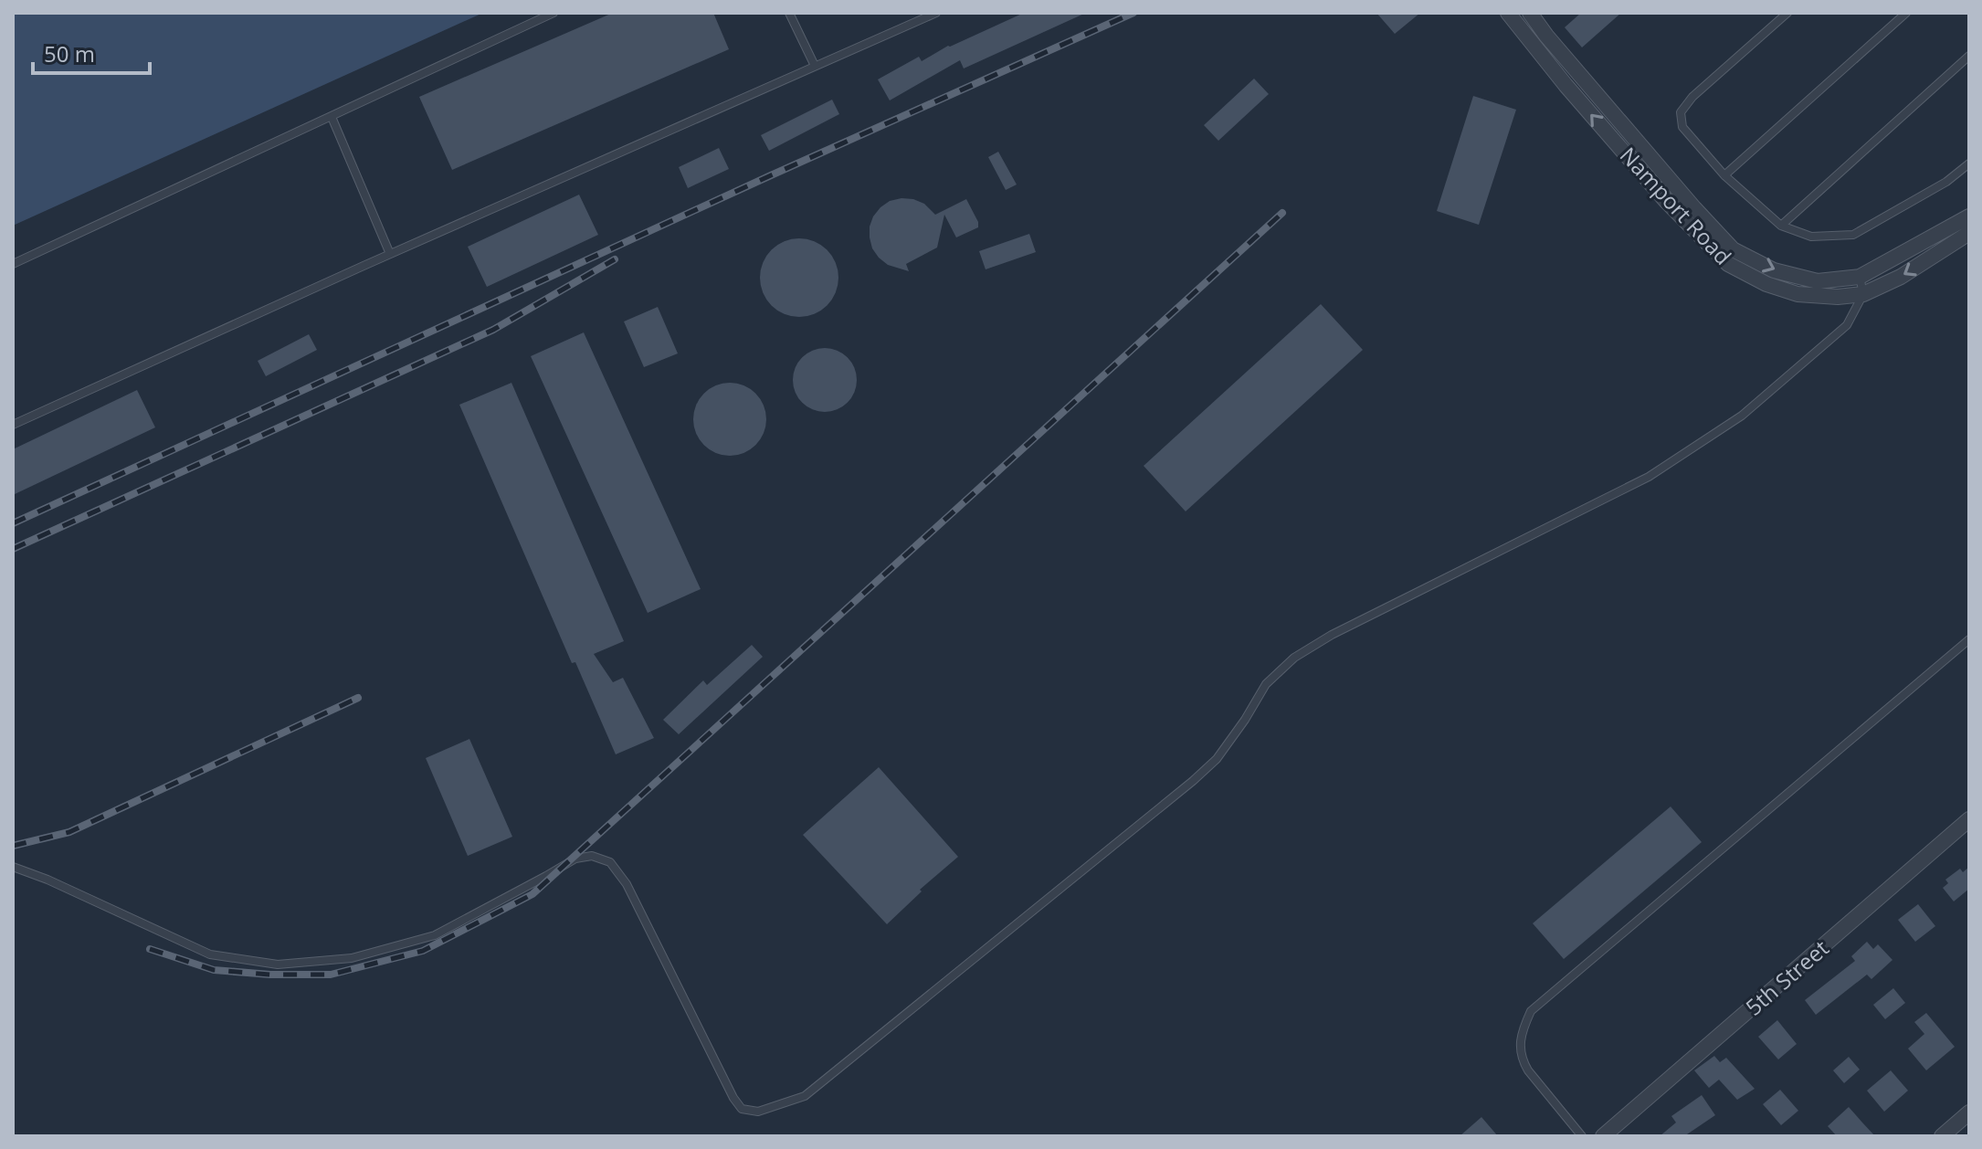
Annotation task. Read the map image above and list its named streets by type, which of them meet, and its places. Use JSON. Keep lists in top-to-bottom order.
{
  "streets": {
    "street": ["Namport Road", "5th Street"]
  },
  "scale_bar": "50 m"
}
